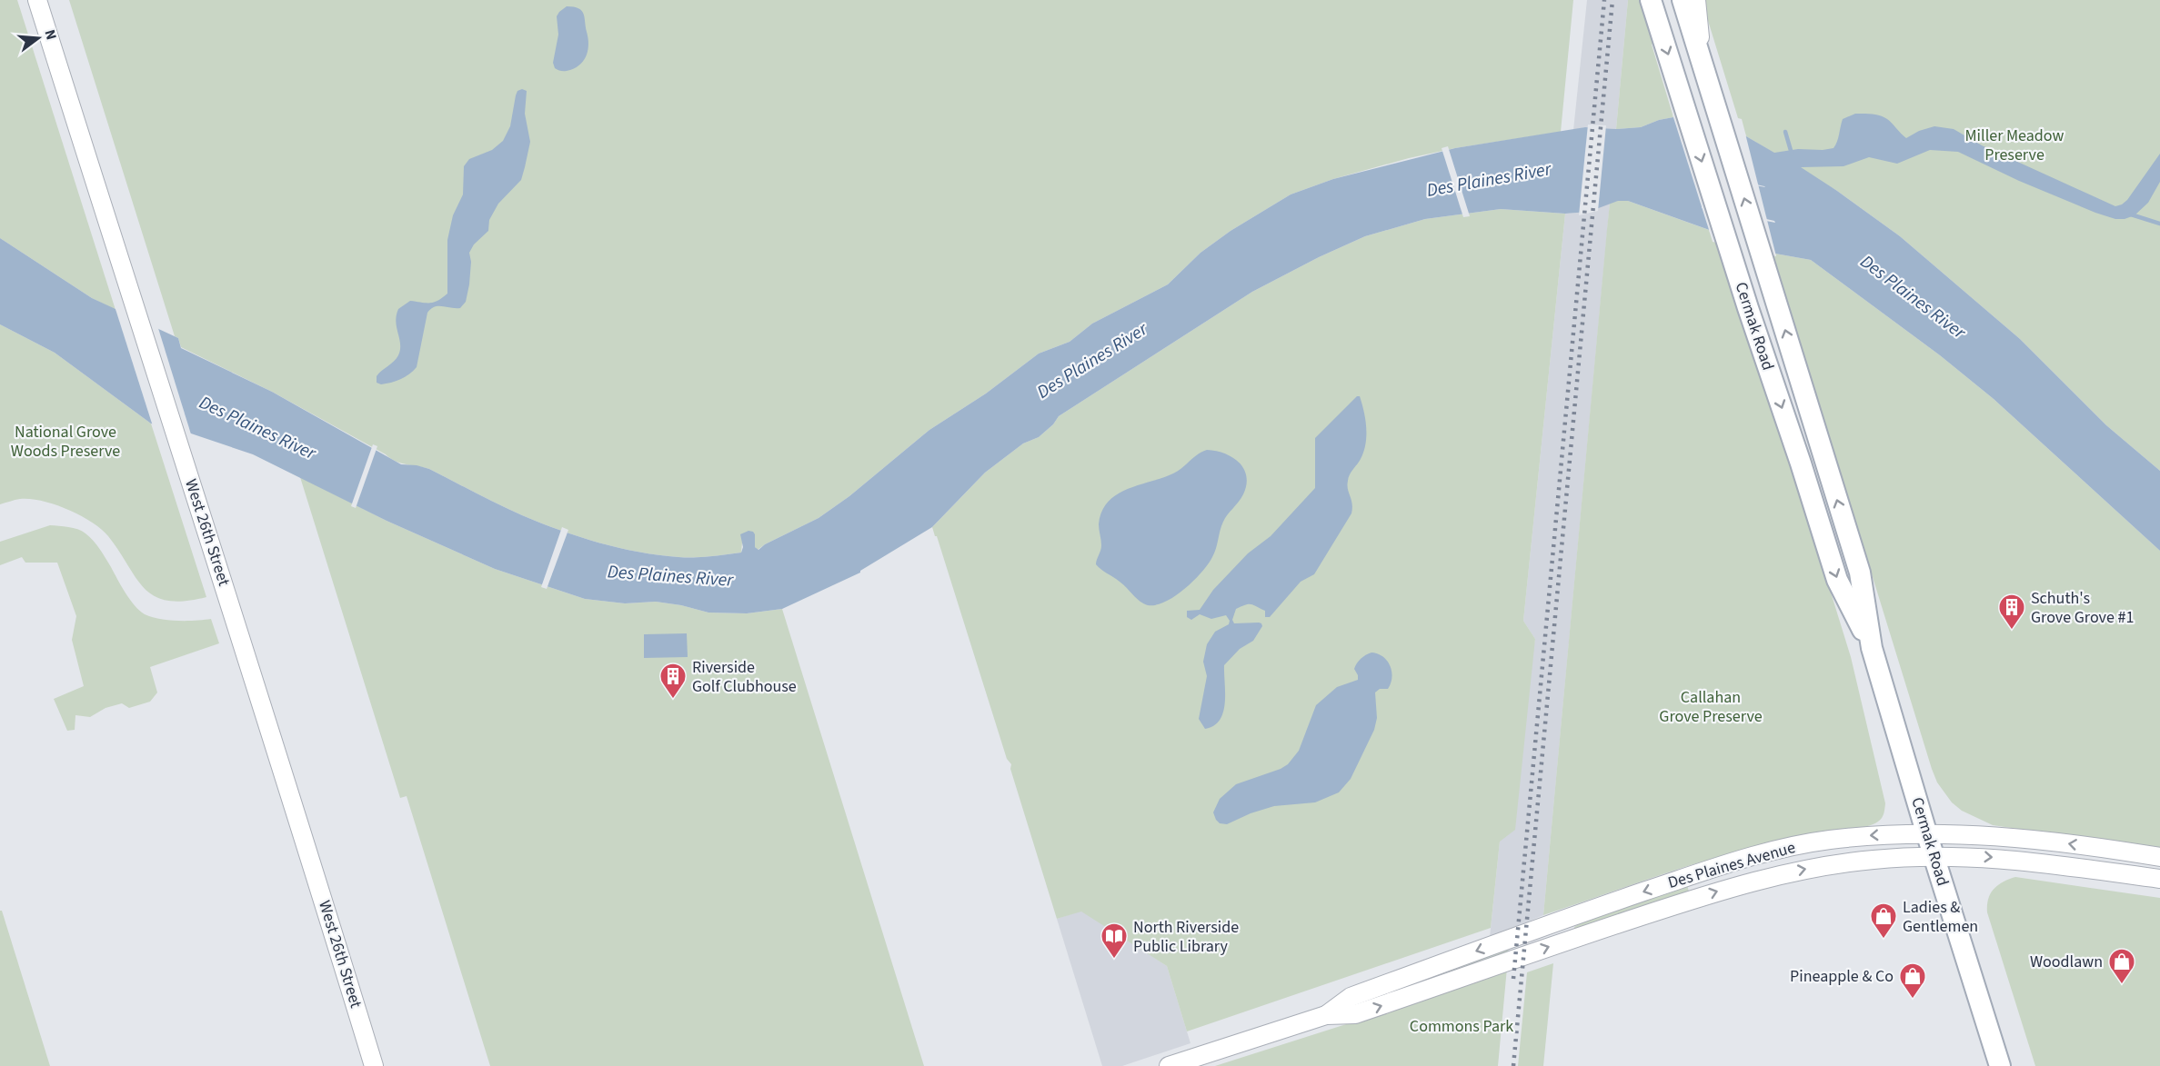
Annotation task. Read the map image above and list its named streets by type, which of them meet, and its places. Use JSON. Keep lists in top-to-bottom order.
{
  "streets": {
    "main road": ["Cermak Road", "West 26th Street", "Des Plaines Avenue"]
  },
  "crossings": [
    ["Cermak Road", "Des Plaines Avenue"]
  ],
  "water": ["Des Plaines River"],
  "parks": [
    "Miller Meadow Preserve",
    "National Grove Woods Preserve",
    "Callahan Grove Preserve",
    "Commons Park"
  ],
  "places": {
    "building": ["Schuth's Grove Grove #1", "Riverside Golf Clubhouse"],
    "shop": ["Ladies & Gentlemen", "Woodlawn", "Pineapple & Co"],
    "library": ["North Riverside Public Library"]
  },
  "north": "right"
}
